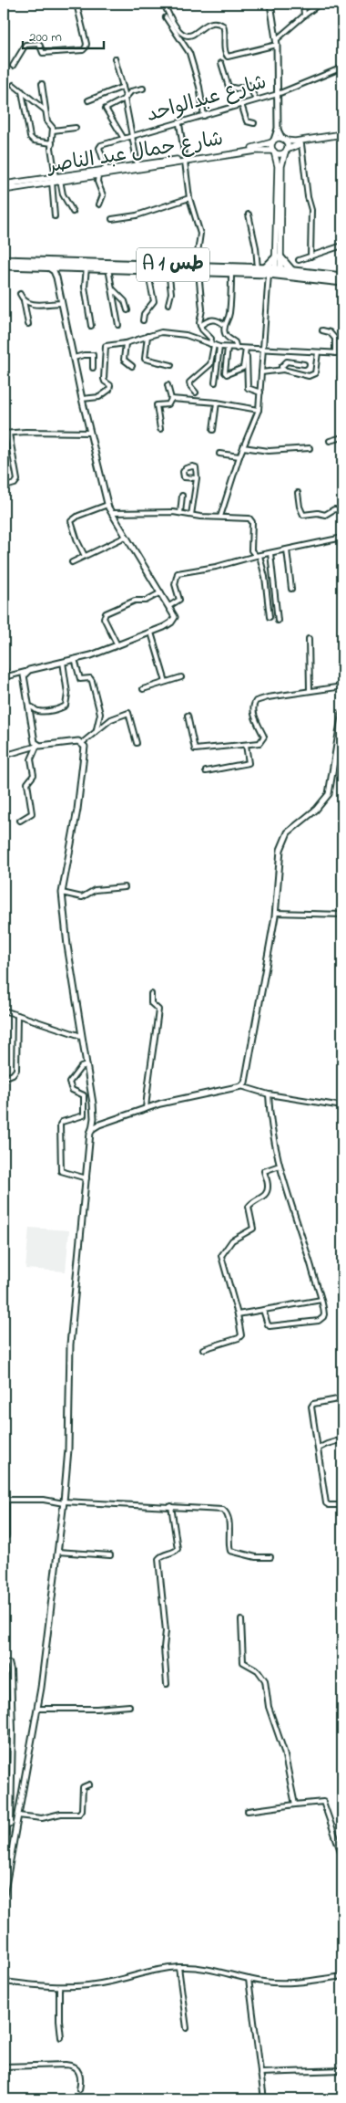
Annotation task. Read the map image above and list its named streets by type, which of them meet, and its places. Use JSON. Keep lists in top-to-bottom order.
{
  "streets": {
    "highway": ["A 1 طس"],
    "main road": ["شارع جمال عبد الناصر"],
    "street": ["شارع عبدالواحد"]
  },
  "crossings": [
    ["شارع عبدالواحد", "شارع جمال عبد الناصر"]
  ],
  "scale_bar": "200 m"
}
